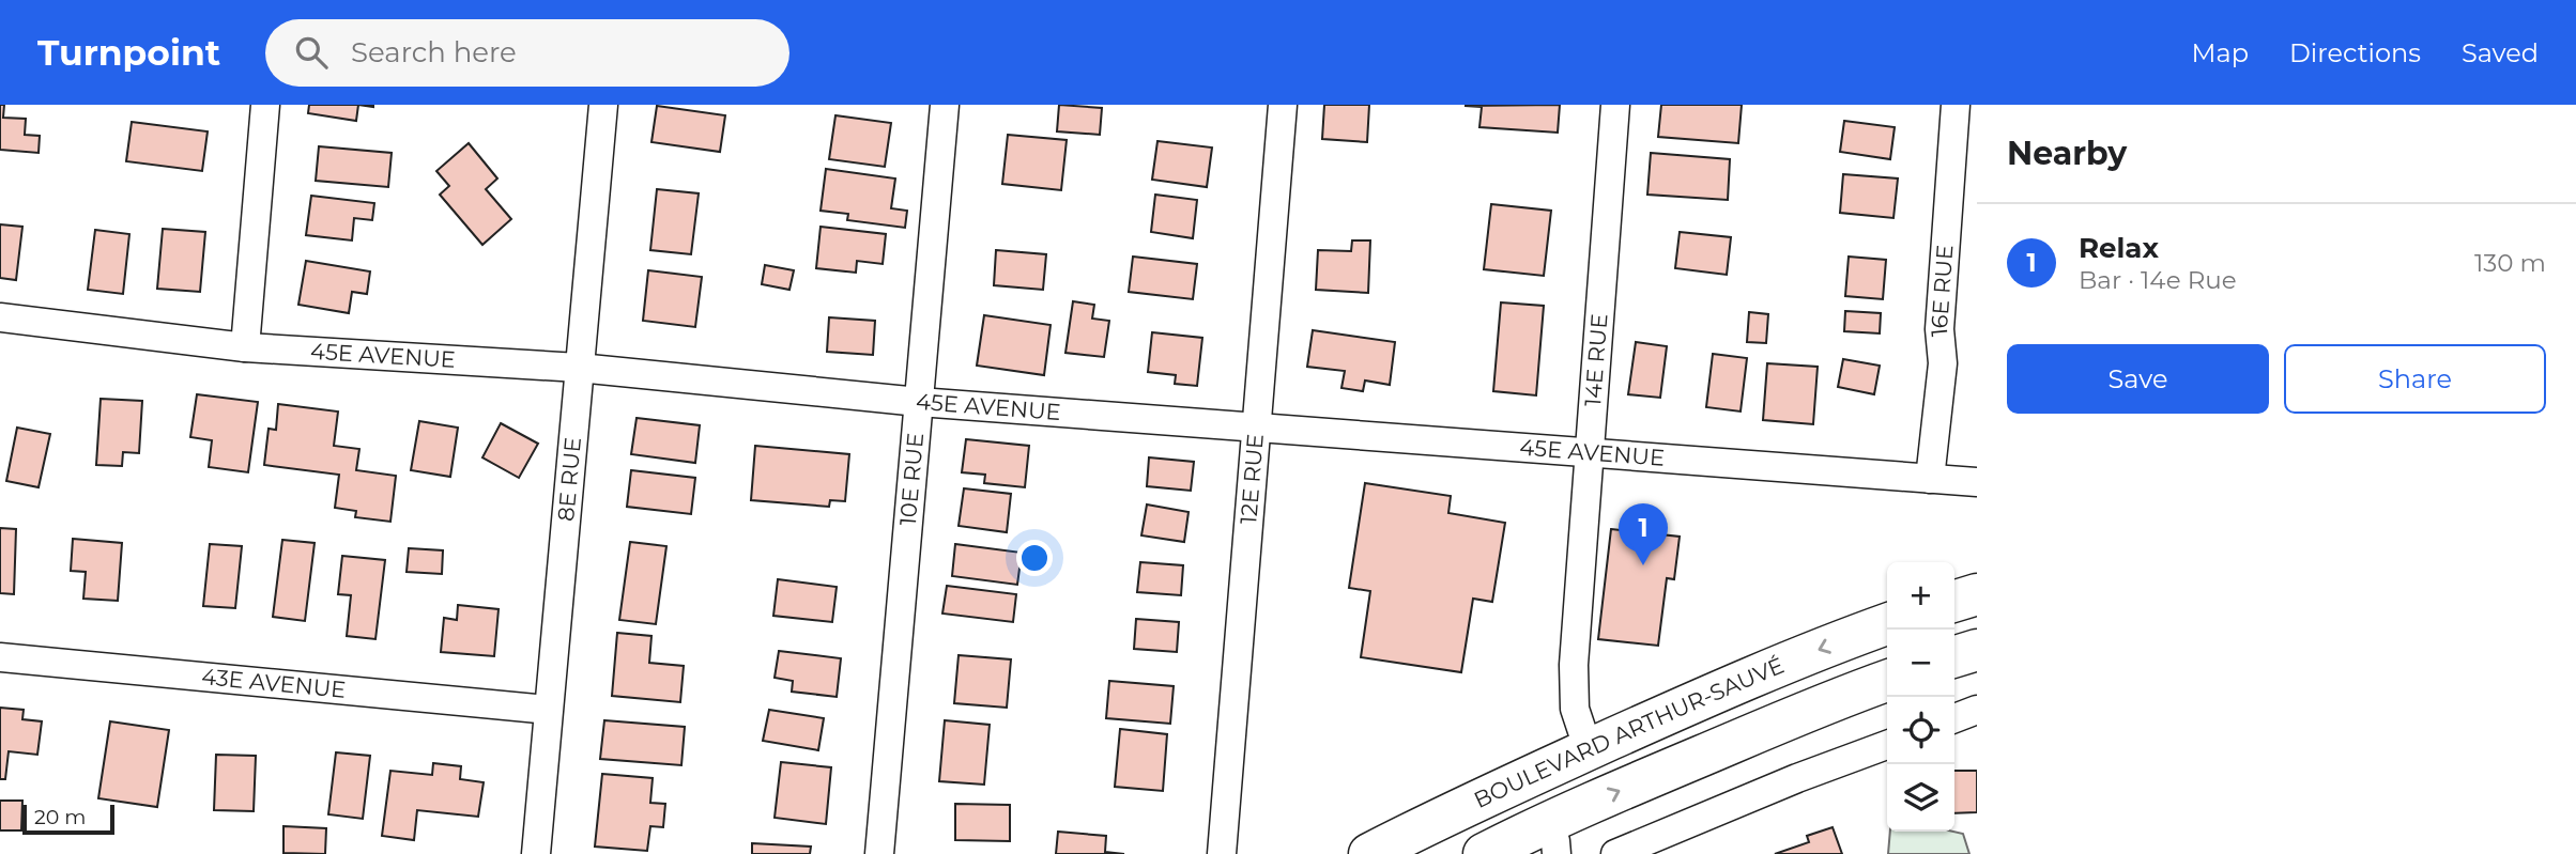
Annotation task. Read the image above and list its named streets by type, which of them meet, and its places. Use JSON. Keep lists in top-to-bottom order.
{
  "streets": {
    "main road": ["BOULEVARD ARTHUR-SAUVÉ"],
    "street": [
      "16E RUE",
      "45E AVENUE",
      "14E RUE",
      "8E RUE",
      "10E RUE",
      "12E RUE",
      "43E AVENUE"
    ]
  },
  "crossings": [
    ["16E RUE", "45E AVENUE"],
    ["45E AVENUE", "14E RUE"],
    ["45E AVENUE", "8E RUE"],
    ["45E AVENUE", "10E RUE"],
    ["45E AVENUE", "12E RUE"],
    ["14E RUE", "BOULEVARD ARTHUR-SAUVÉ"],
    ["8E RUE", "43E AVENUE"]
  ],
  "scale_bar": "20 m",
  "page": {
    "header": "Turnpoint",
    "search": "Search here",
    "nav": ["Map", "Directions", "Saved"],
    "heading": "Nearby",
    "list": [
      {
        "mark": "1",
        "name": "Relax",
        "note": "Bar · 14e Rue",
        "value": "130 m"
      }
    ],
    "buttons": ["Save", "Share"],
    "pins": "1",
    "map_buttons": ["+", "−"],
    "scale": "20 m"
  }
}
